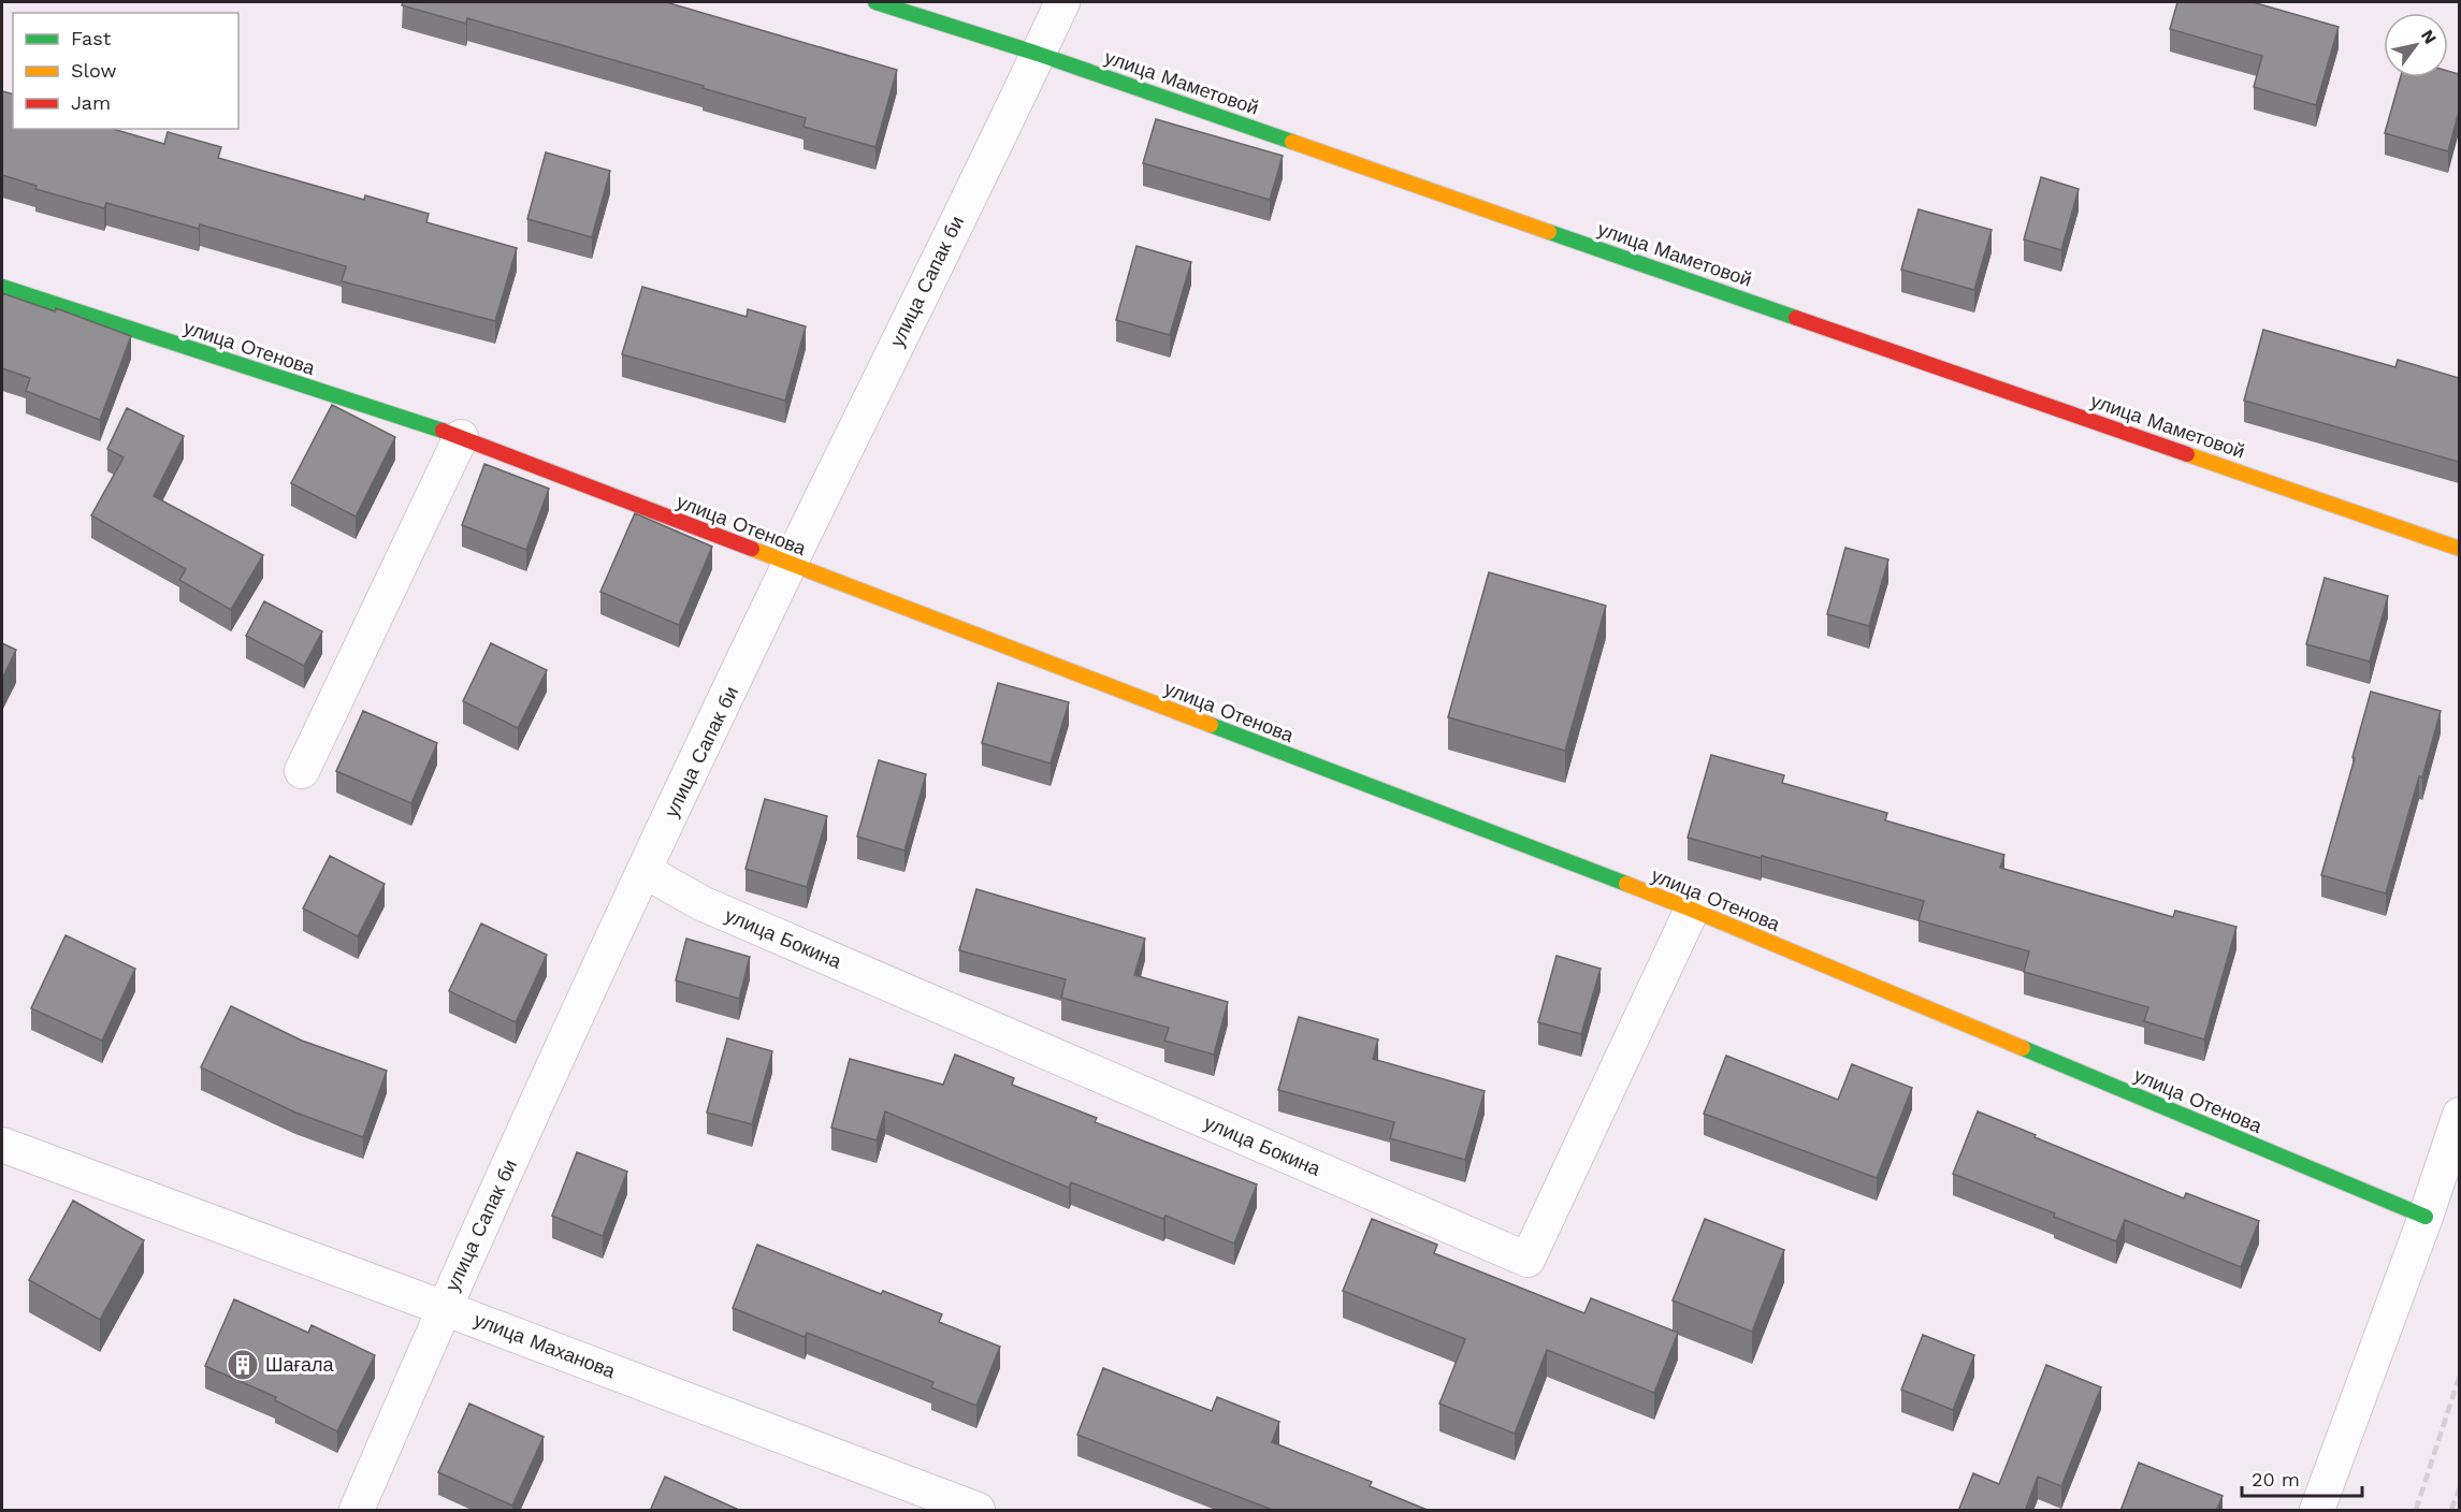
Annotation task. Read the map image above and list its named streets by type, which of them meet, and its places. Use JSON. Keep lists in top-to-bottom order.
{
  "streets": {
    "street": [
      "улица Маметовой",
      "улица Сапак би",
      "улица Отенова",
      "улица Бокина",
      "улица Маханова"
    ]
  },
  "crossings": [
    ["улица Маметовой", "улица Сапак би"],
    ["улица Сапак би", "улица Отенова"],
    ["улица Сапак би", "улица Бокина"],
    ["улица Сапак би", "улица Маханова"],
    ["улица Отенова", "улица Бокина"]
  ],
  "places": {
    "building": ["Шағала"]
  },
  "legend": ["Fast", "Slow", "Jam"],
  "scale_bar": "20 m",
  "north": "top right"
}
